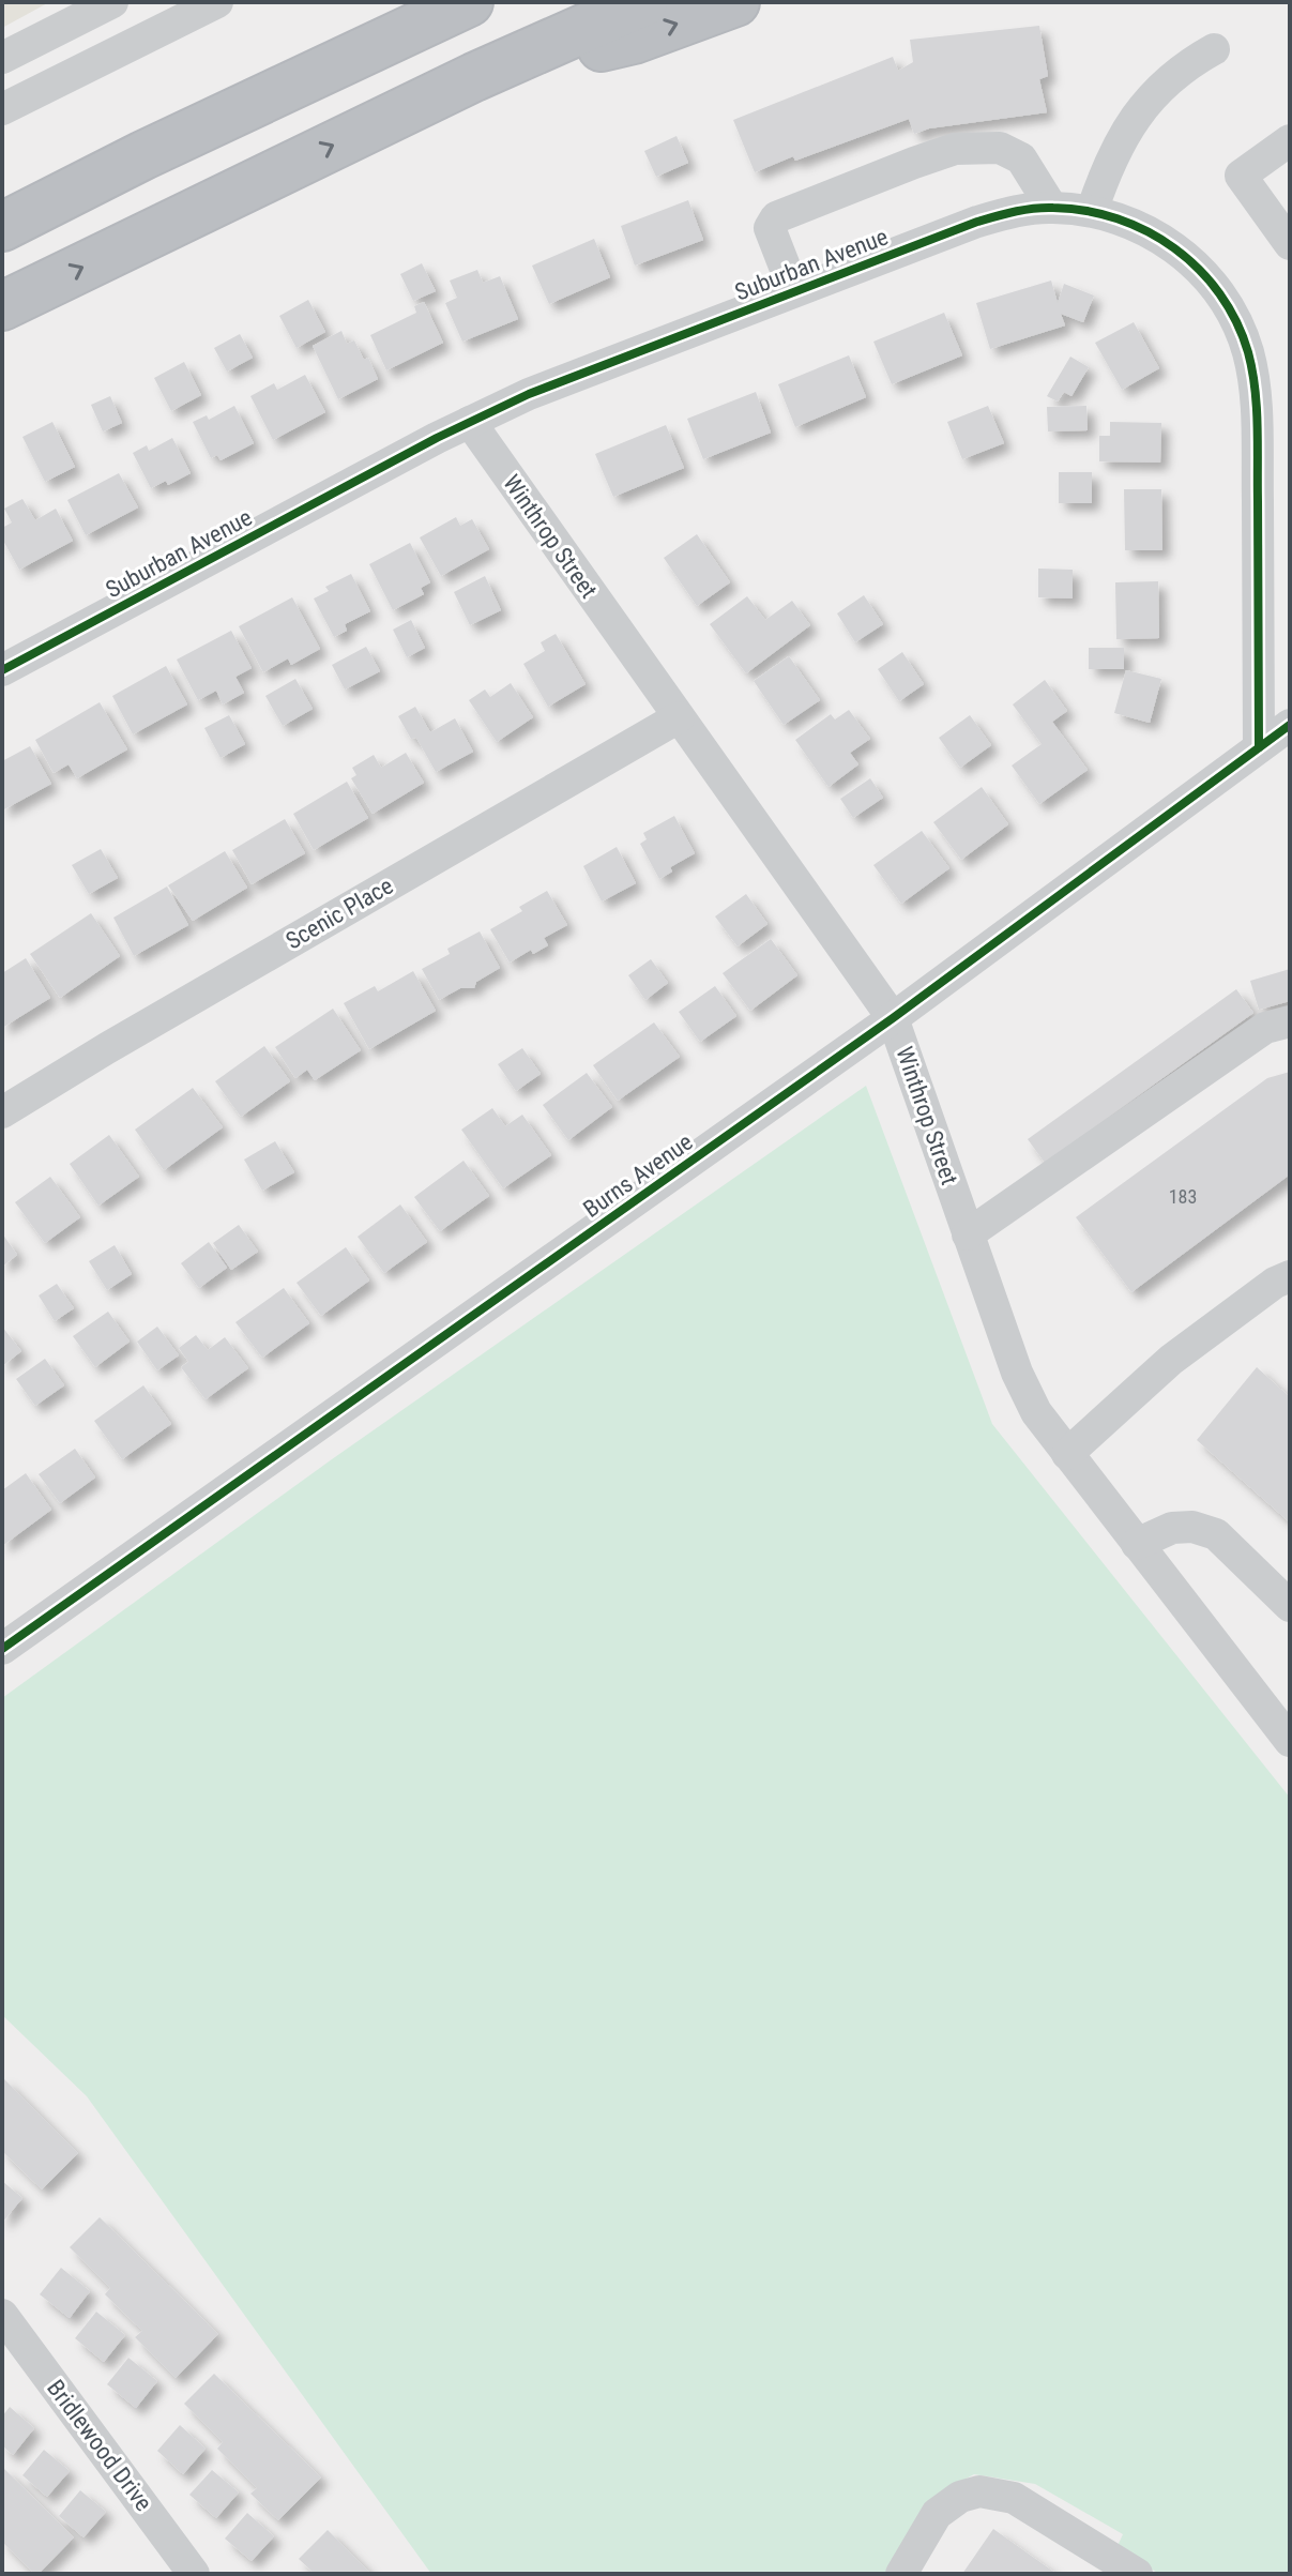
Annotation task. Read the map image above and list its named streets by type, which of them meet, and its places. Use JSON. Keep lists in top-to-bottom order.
{
  "streets": {
    "street": [
      "Suburban Avenue",
      "Winthrop Street",
      "Scenic Place",
      "Burns Avenue",
      "Bridlewood Drive"
    ]
  },
  "crossings": [
    ["Suburban Avenue", "Winthrop Street"],
    ["Suburban Avenue", "Burns Avenue"],
    ["Winthrop Street", "Scenic Place"],
    ["Winthrop Street", "Burns Avenue"]
  ],
  "house_numbers": ["183"]
}
